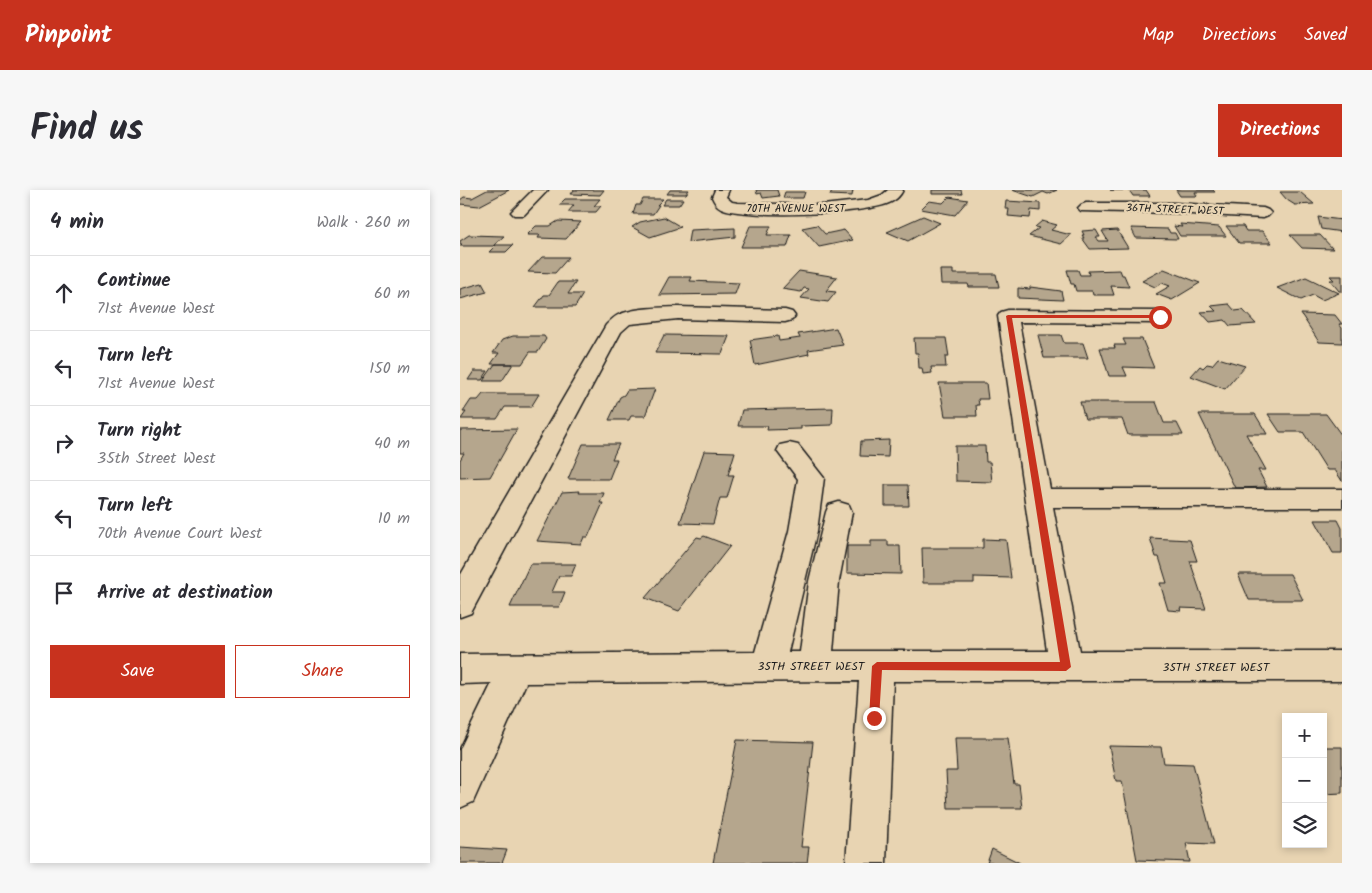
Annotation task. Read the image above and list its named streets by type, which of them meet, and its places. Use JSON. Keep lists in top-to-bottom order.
{
  "streets": {
    "street": ["70TH AVENUE WEST", "36TH STREET WEST", "35TH STREET WEST"]
  },
  "page": {
    "header": "Pinpoint",
    "nav": ["Map", "Directions", "Saved"],
    "title": "Find us",
    "buttons": [
      "Directions",
      ["Save", "Share"]
    ],
    "heading": ["4 min", "Walk · 260 m"],
    "list": [
      ["Continue", "71st Avenue West", "60 m"],
      ["Turn left", "71st Avenue West", "150 m"],
      ["Turn right", "35th Street West", "40 m"],
      ["Turn left", "70th Avenue Court West", "10 m"],
      "Arrive at destination"
    ],
    "map_buttons": ["+", "−"]
  }
}
